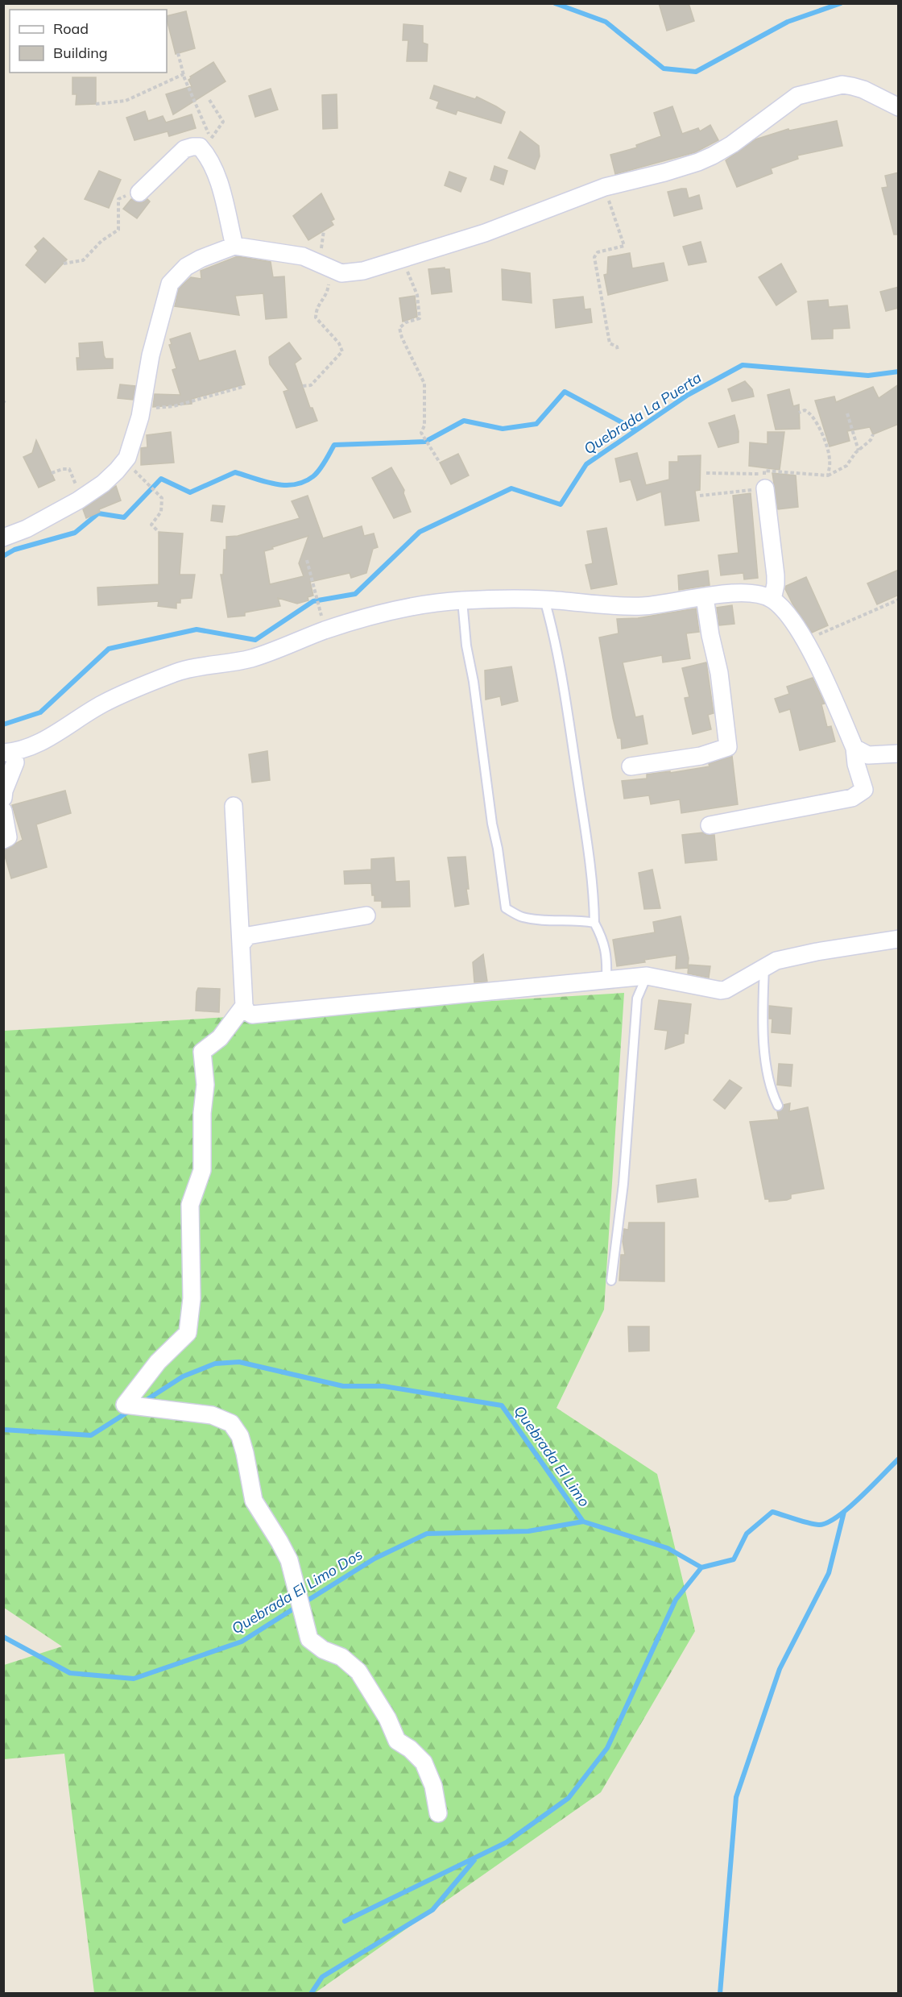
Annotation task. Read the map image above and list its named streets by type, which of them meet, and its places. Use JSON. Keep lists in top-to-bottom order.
{
  "water": ["Quebrada La Puerta", "Quebrada El Limo", "Quebrada El Limo Dos"],
  "legend": ["Road", "Building"]
}
